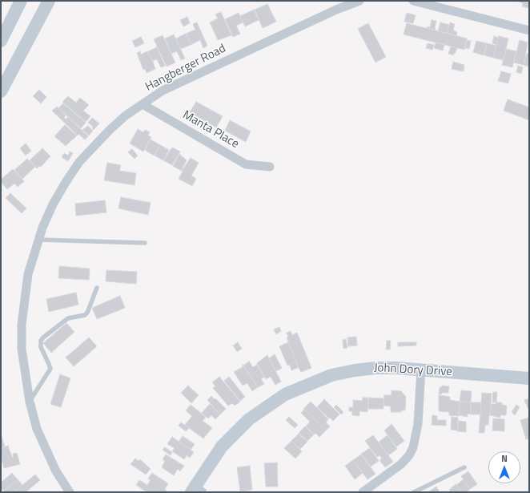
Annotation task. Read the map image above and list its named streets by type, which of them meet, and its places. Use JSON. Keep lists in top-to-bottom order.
{
  "streets": {
    "street": ["Hangberger Road", "Manta Place", "John Dory Drive"]
  },
  "crossings": [
    ["Hangberger Road", "Manta Place"]
  ],
  "north": "top"
}
